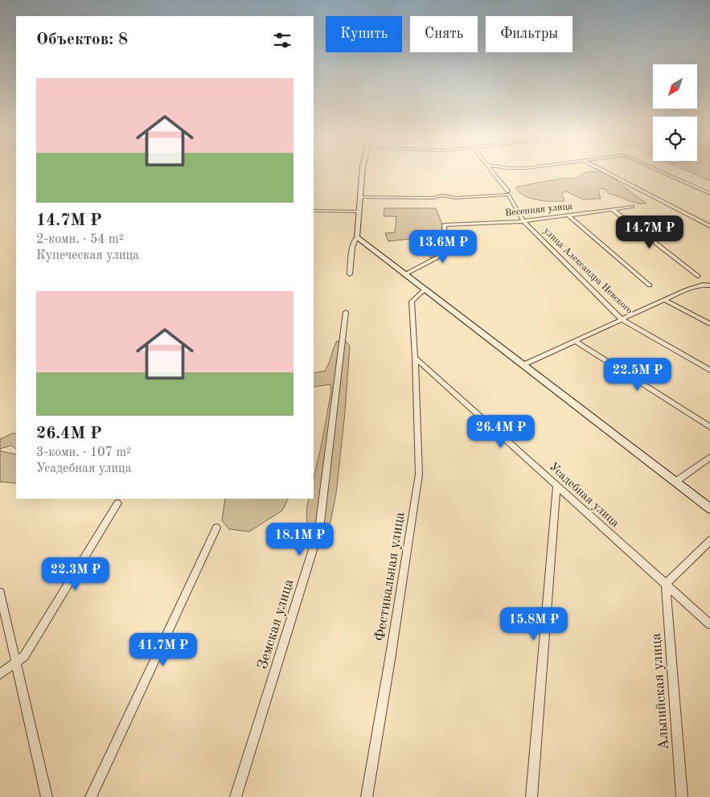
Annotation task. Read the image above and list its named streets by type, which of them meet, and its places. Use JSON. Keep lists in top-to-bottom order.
{
  "streets": {
    "street": [
      "Весенняя улица",
      "улица Александра Невского",
      "Усадебная улица",
      "Фестивальная улица",
      "Земская улица",
      "Альпийская улица"
    ]
  },
  "crossings": [
    ["Весенняя улица", "улица Александра Невского"],
    ["Усадебная улица", "Фестивальная улица"],
    ["Усадебная улица", "Альпийская улица"]
  ],
  "north": "bottom left",
  "page": {
    "chip": ["Купить", "Снять", "Фильтры"],
    "heading": "Объектов: 8",
    "list": [
      {
        "name": "14.7M ₽",
        "note": "2-комн. · 54 m² · Купеческая улица"
      },
      {
        "name": "26.4M ₽",
        "note": "3-комн. · 107 m² · Усадебная улица"
      }
    ],
    "price": [
      "14.7M ₽",
      "13.6M ₽",
      "22.5M ₽",
      "26.4M ₽",
      "18.1M ₽",
      "22.3M ₽",
      "15.8M ₽",
      "41.7M ₽"
    ]
  }
}
